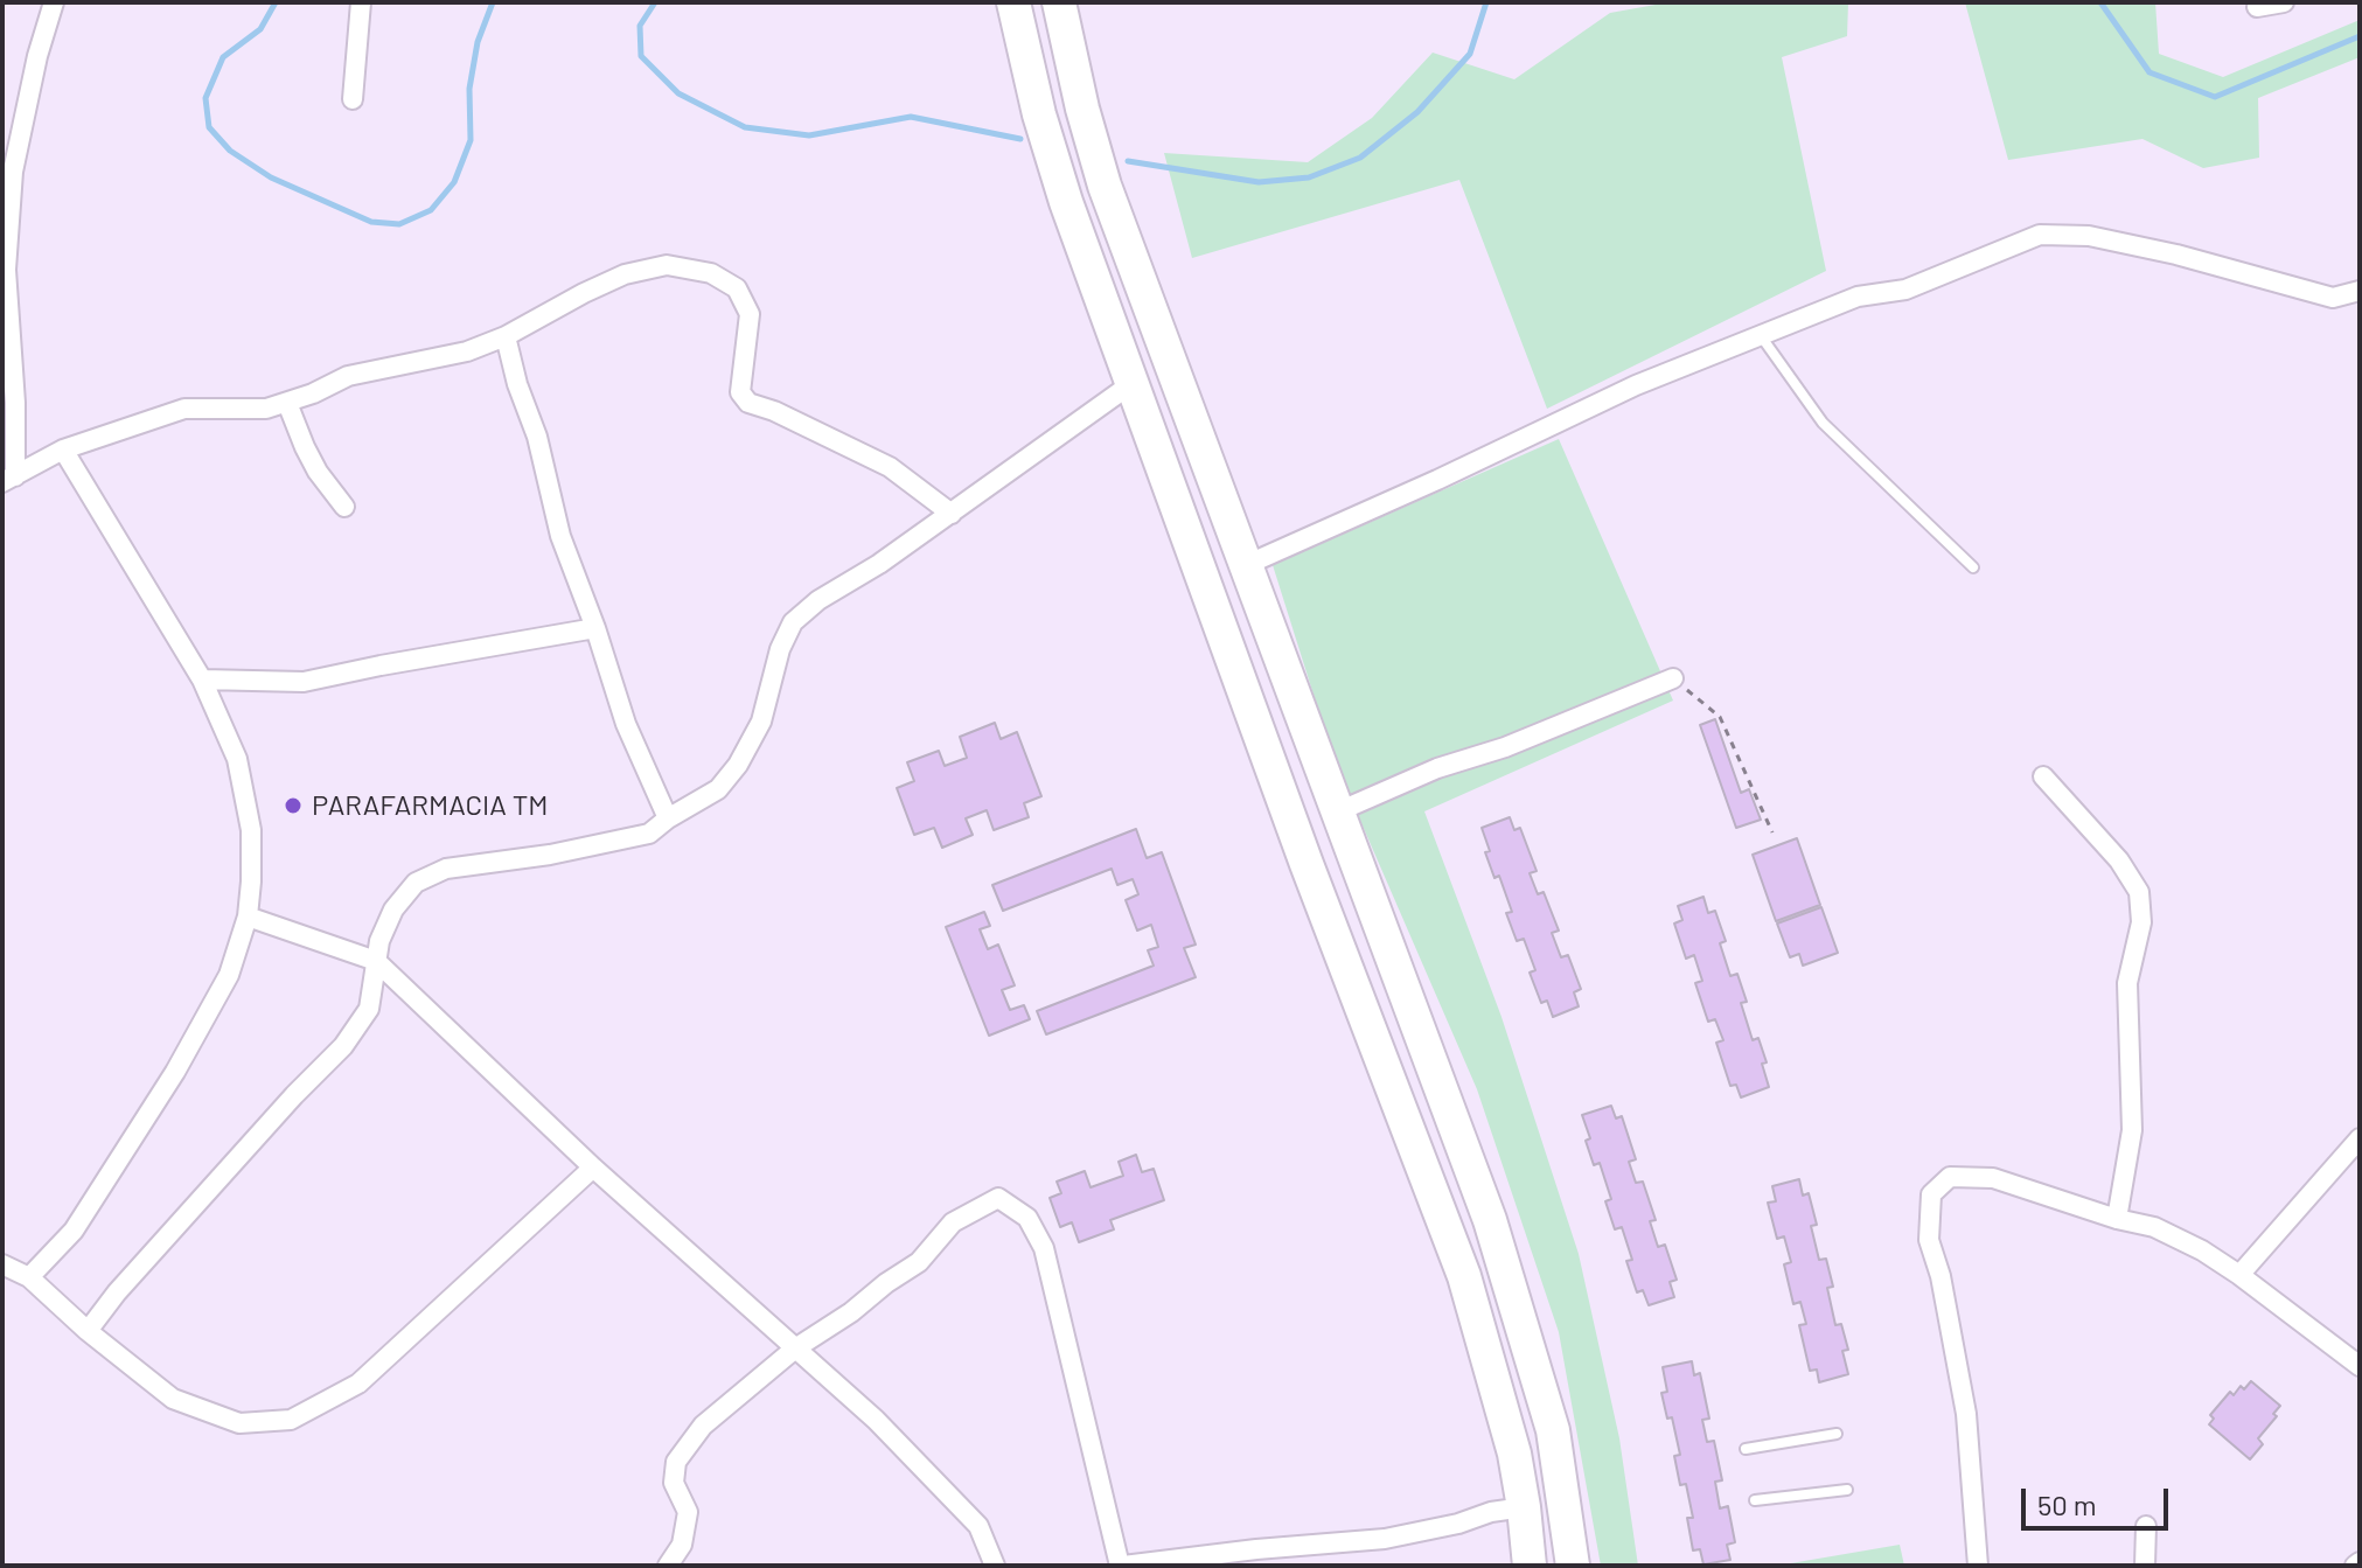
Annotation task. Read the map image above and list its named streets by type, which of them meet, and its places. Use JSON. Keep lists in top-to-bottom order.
{
  "places": ["PARAFARMACIA TM"],
  "scale_bar": "50 m"
}
